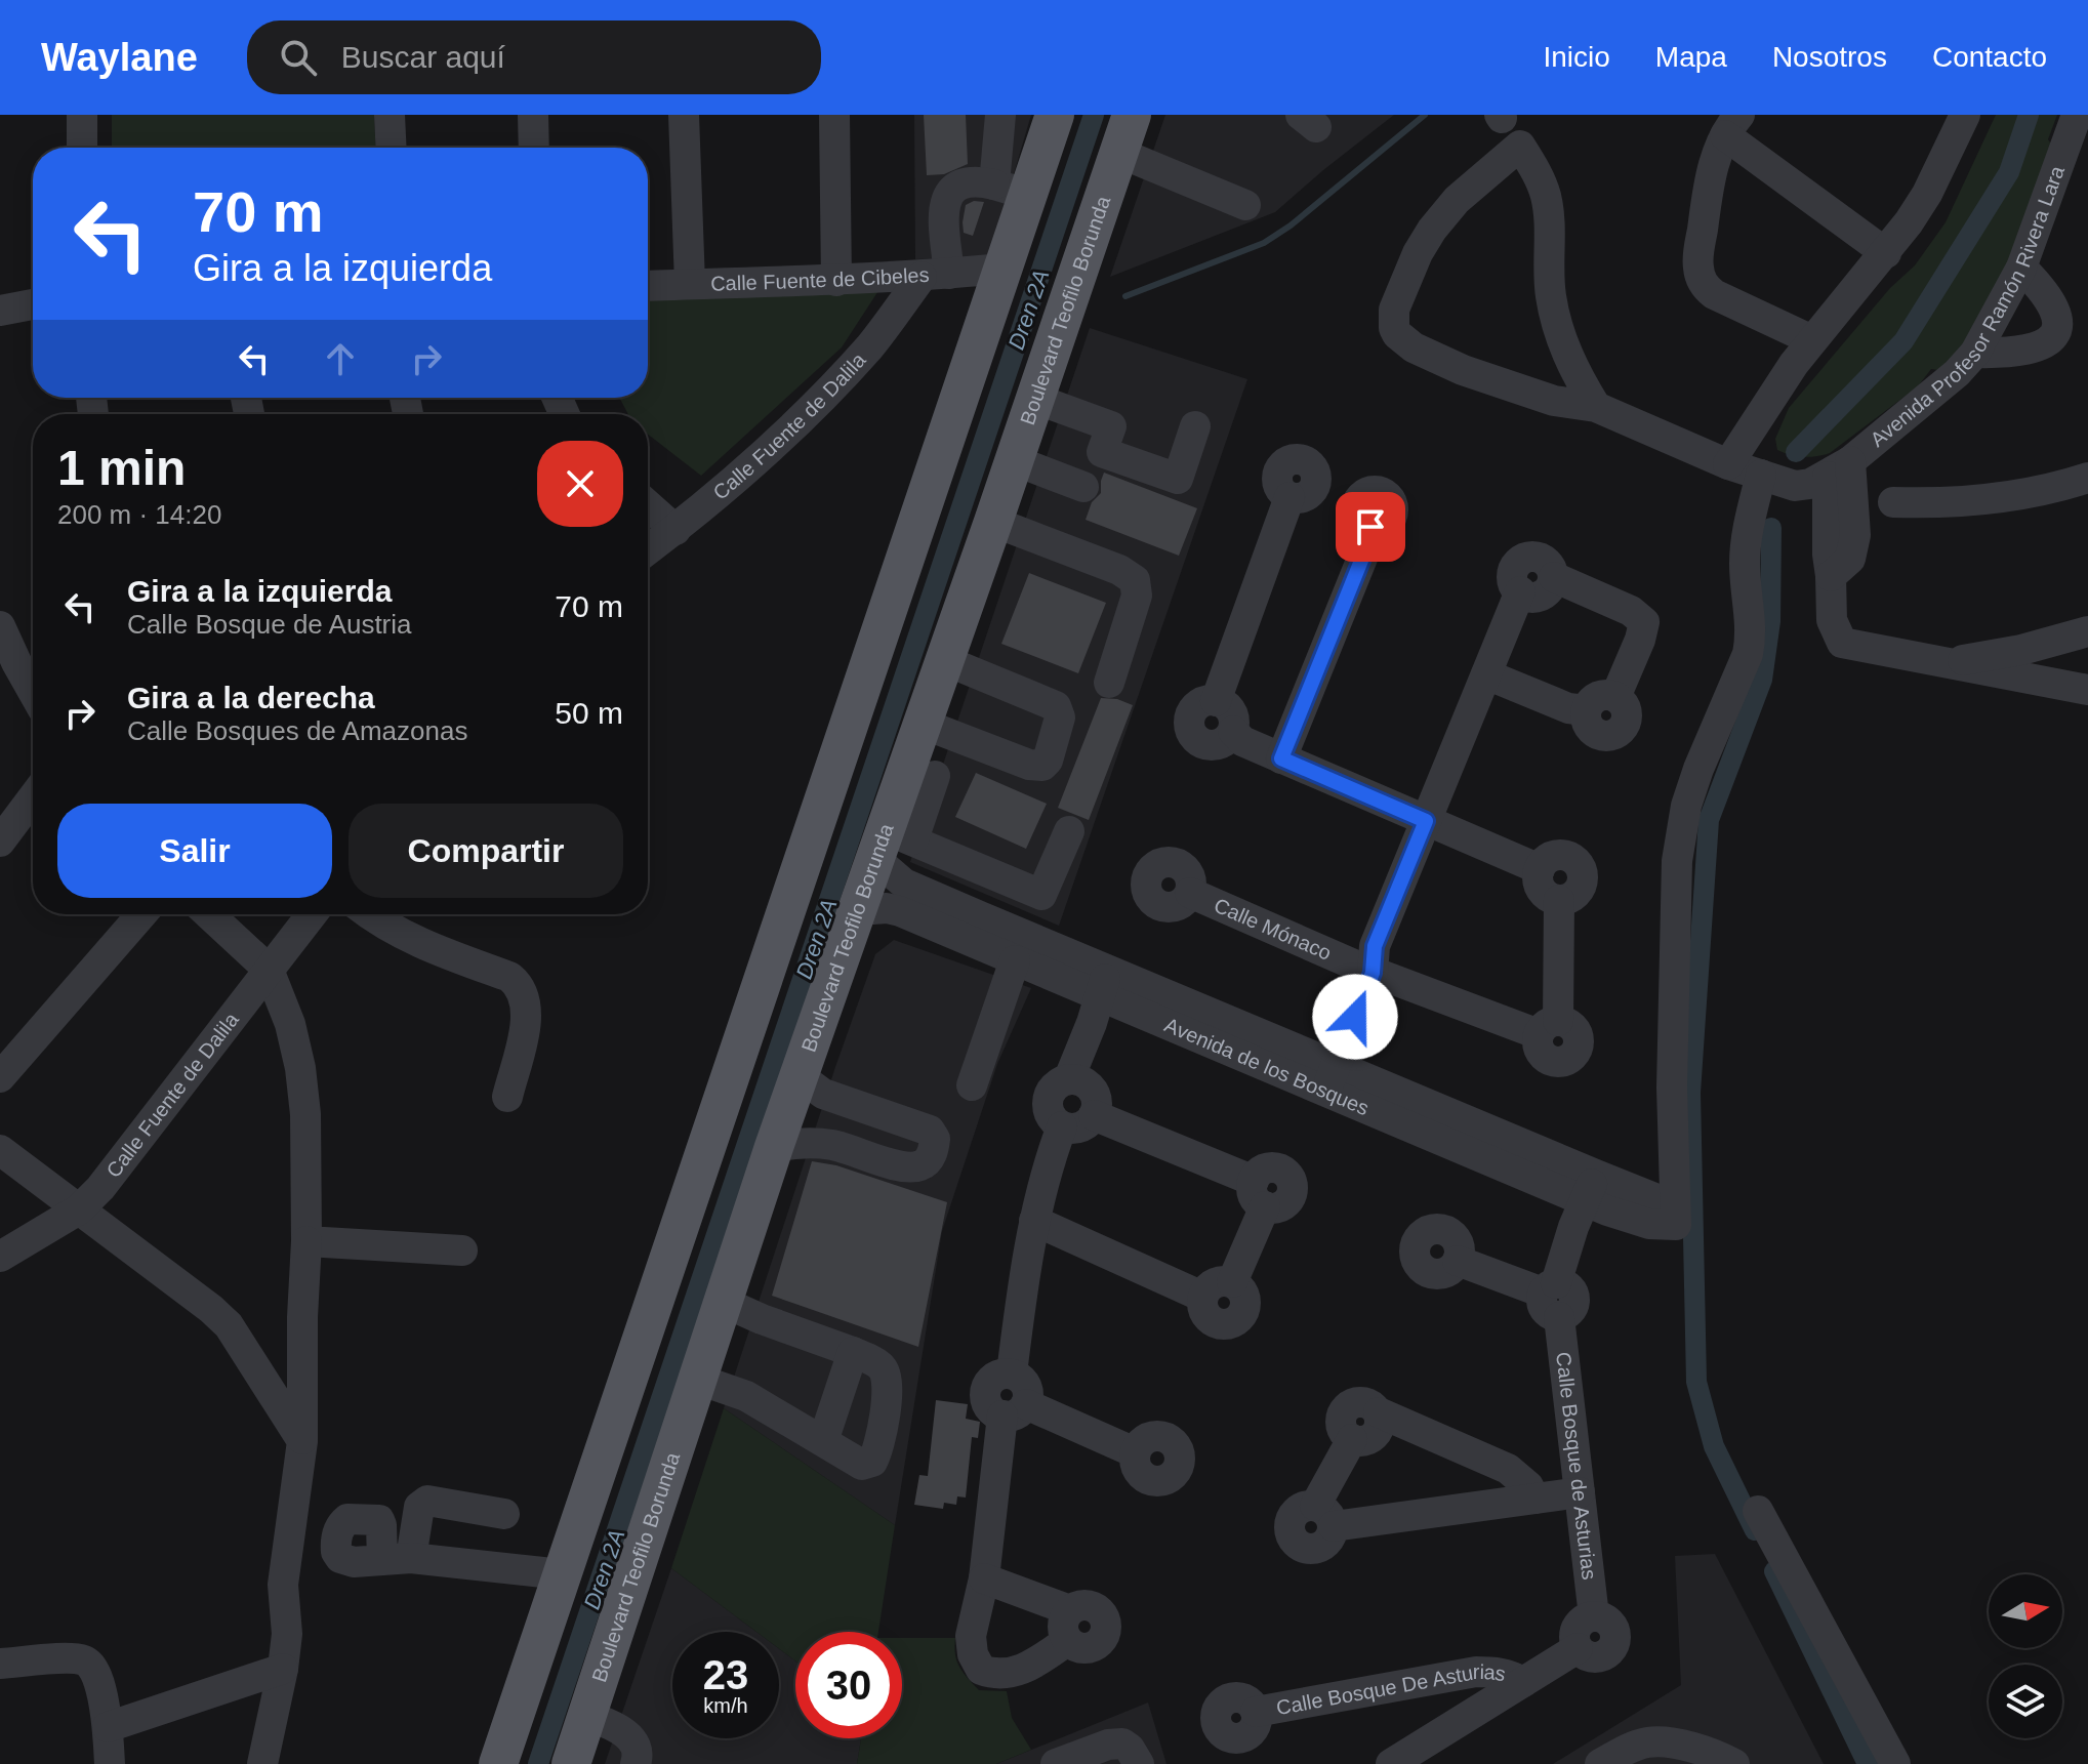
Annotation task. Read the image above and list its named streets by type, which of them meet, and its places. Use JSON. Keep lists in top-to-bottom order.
{
  "streets": {
    "main road": ["Boulevard Teofilo Borunda"],
    "street": [
      "Calle Fuente de Cibeles",
      "Avenida Profesor Ramón Rivera Lara",
      "Calle Fuente de Dalila",
      "Calle Mónaco",
      "Avenida de los Bosques",
      "Calle Bosque de Asturias",
      "Calle Bosque De Asturias"
    ]
  },
  "crossings": [
    ["Calle Fuente de Cibeles", "Boulevard Teofilo Borunda"],
    ["Calle Fuente de Cibeles", "Calle Fuente de Dalila"],
    ["Boulevard Teofilo Borunda", "Avenida de los Bosques"],
    ["Avenida de los Bosques", "Calle Bosque de Asturias"],
    ["Calle Bosque de Asturias", "Calle Bosque De Asturias"]
  ],
  "water": ["Dren 2A"],
  "north": "right",
  "page": {
    "header": "Waylane",
    "search": "Buscar aquí",
    "nav": [
      "Inicio",
      "Mapa",
      "Nosotros",
      "Contacto"
    ],
    "turn": ["70 m", "Gira a la izquierda"],
    "heading": ["1 min", "200 m · 14:20"],
    "list": [
      {
        "name": "Gira a la izquierda",
        "note": "Calle Bosque de Austria",
        "value": "70 m"
      },
      {
        "name": "Gira a la derecha",
        "note": "Calle Bosques de Amazonas",
        "value": "50 m"
      }
    ],
    "buttons": ["Salir", "Compartir"],
    "speed": "23 km/h",
    "limit": "30"
  }
}
